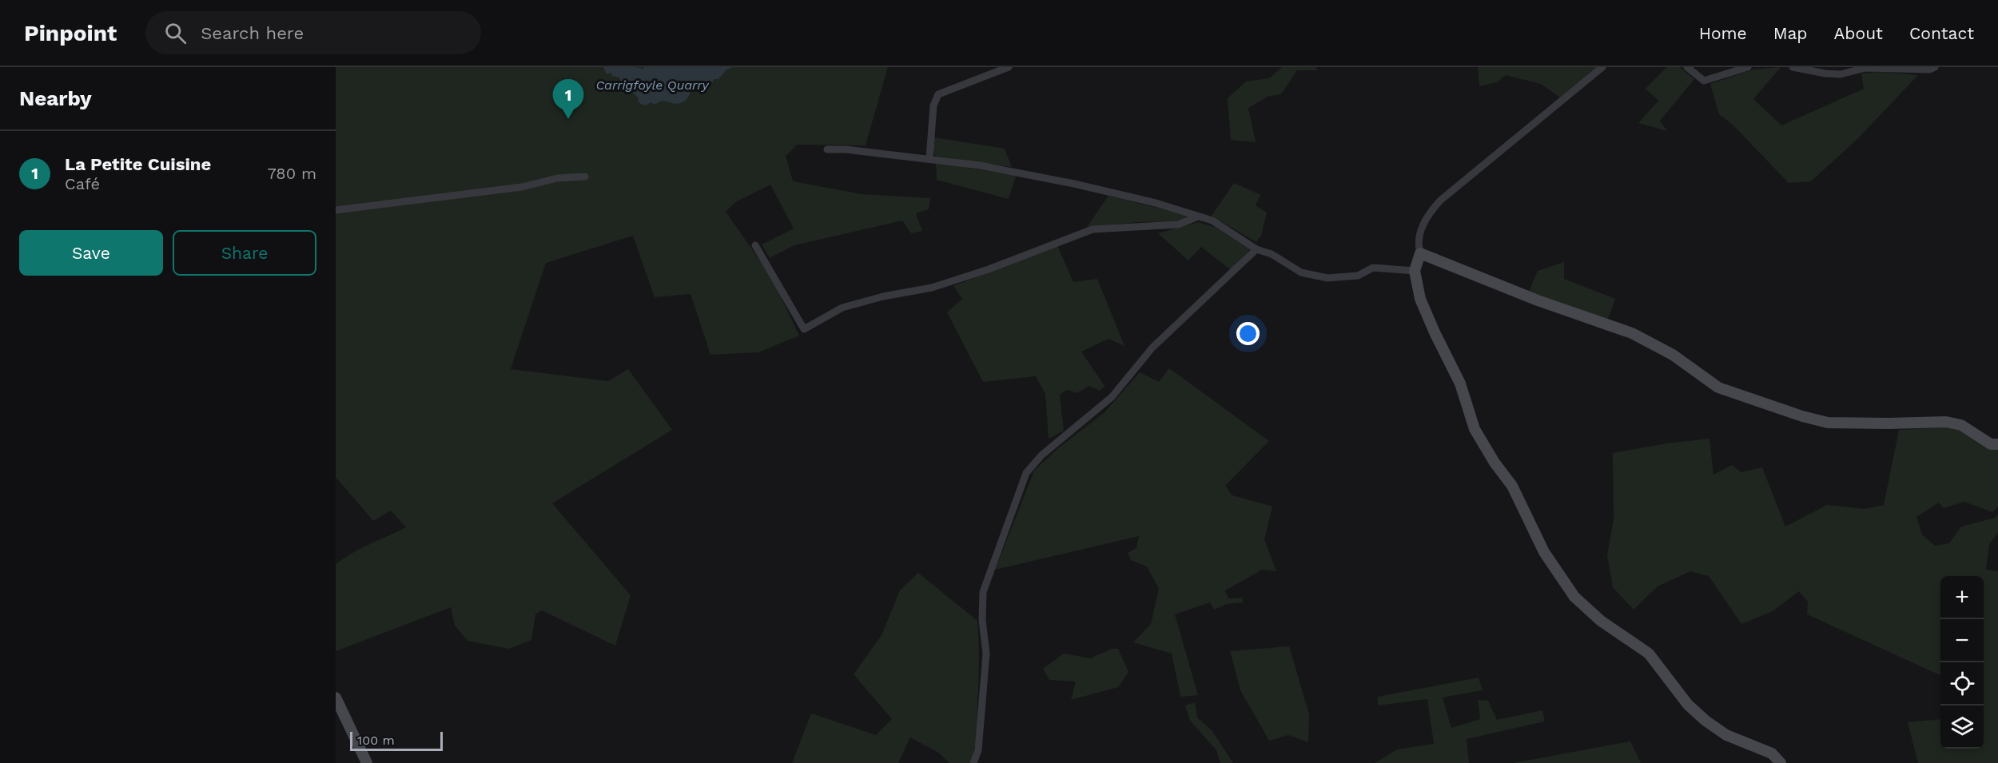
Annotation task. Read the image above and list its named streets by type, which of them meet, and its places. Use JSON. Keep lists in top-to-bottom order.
{
  "water": ["Carrigfoyle Quarry"],
  "scale_bar": "100 m",
  "page": {
    "header": "Pinpoint",
    "search": "Search here",
    "nav": [
      "Home",
      "Map",
      "About",
      "Contact"
    ],
    "heading": "Nearby",
    "pins": "1",
    "list": [
      {
        "mark": "1",
        "name": "La Petite Cuisine",
        "note": "Café",
        "value": "780 m"
      }
    ],
    "buttons": ["Save", "Share"],
    "map_buttons": ["+", "−"],
    "scale": "100 m"
  }
}
